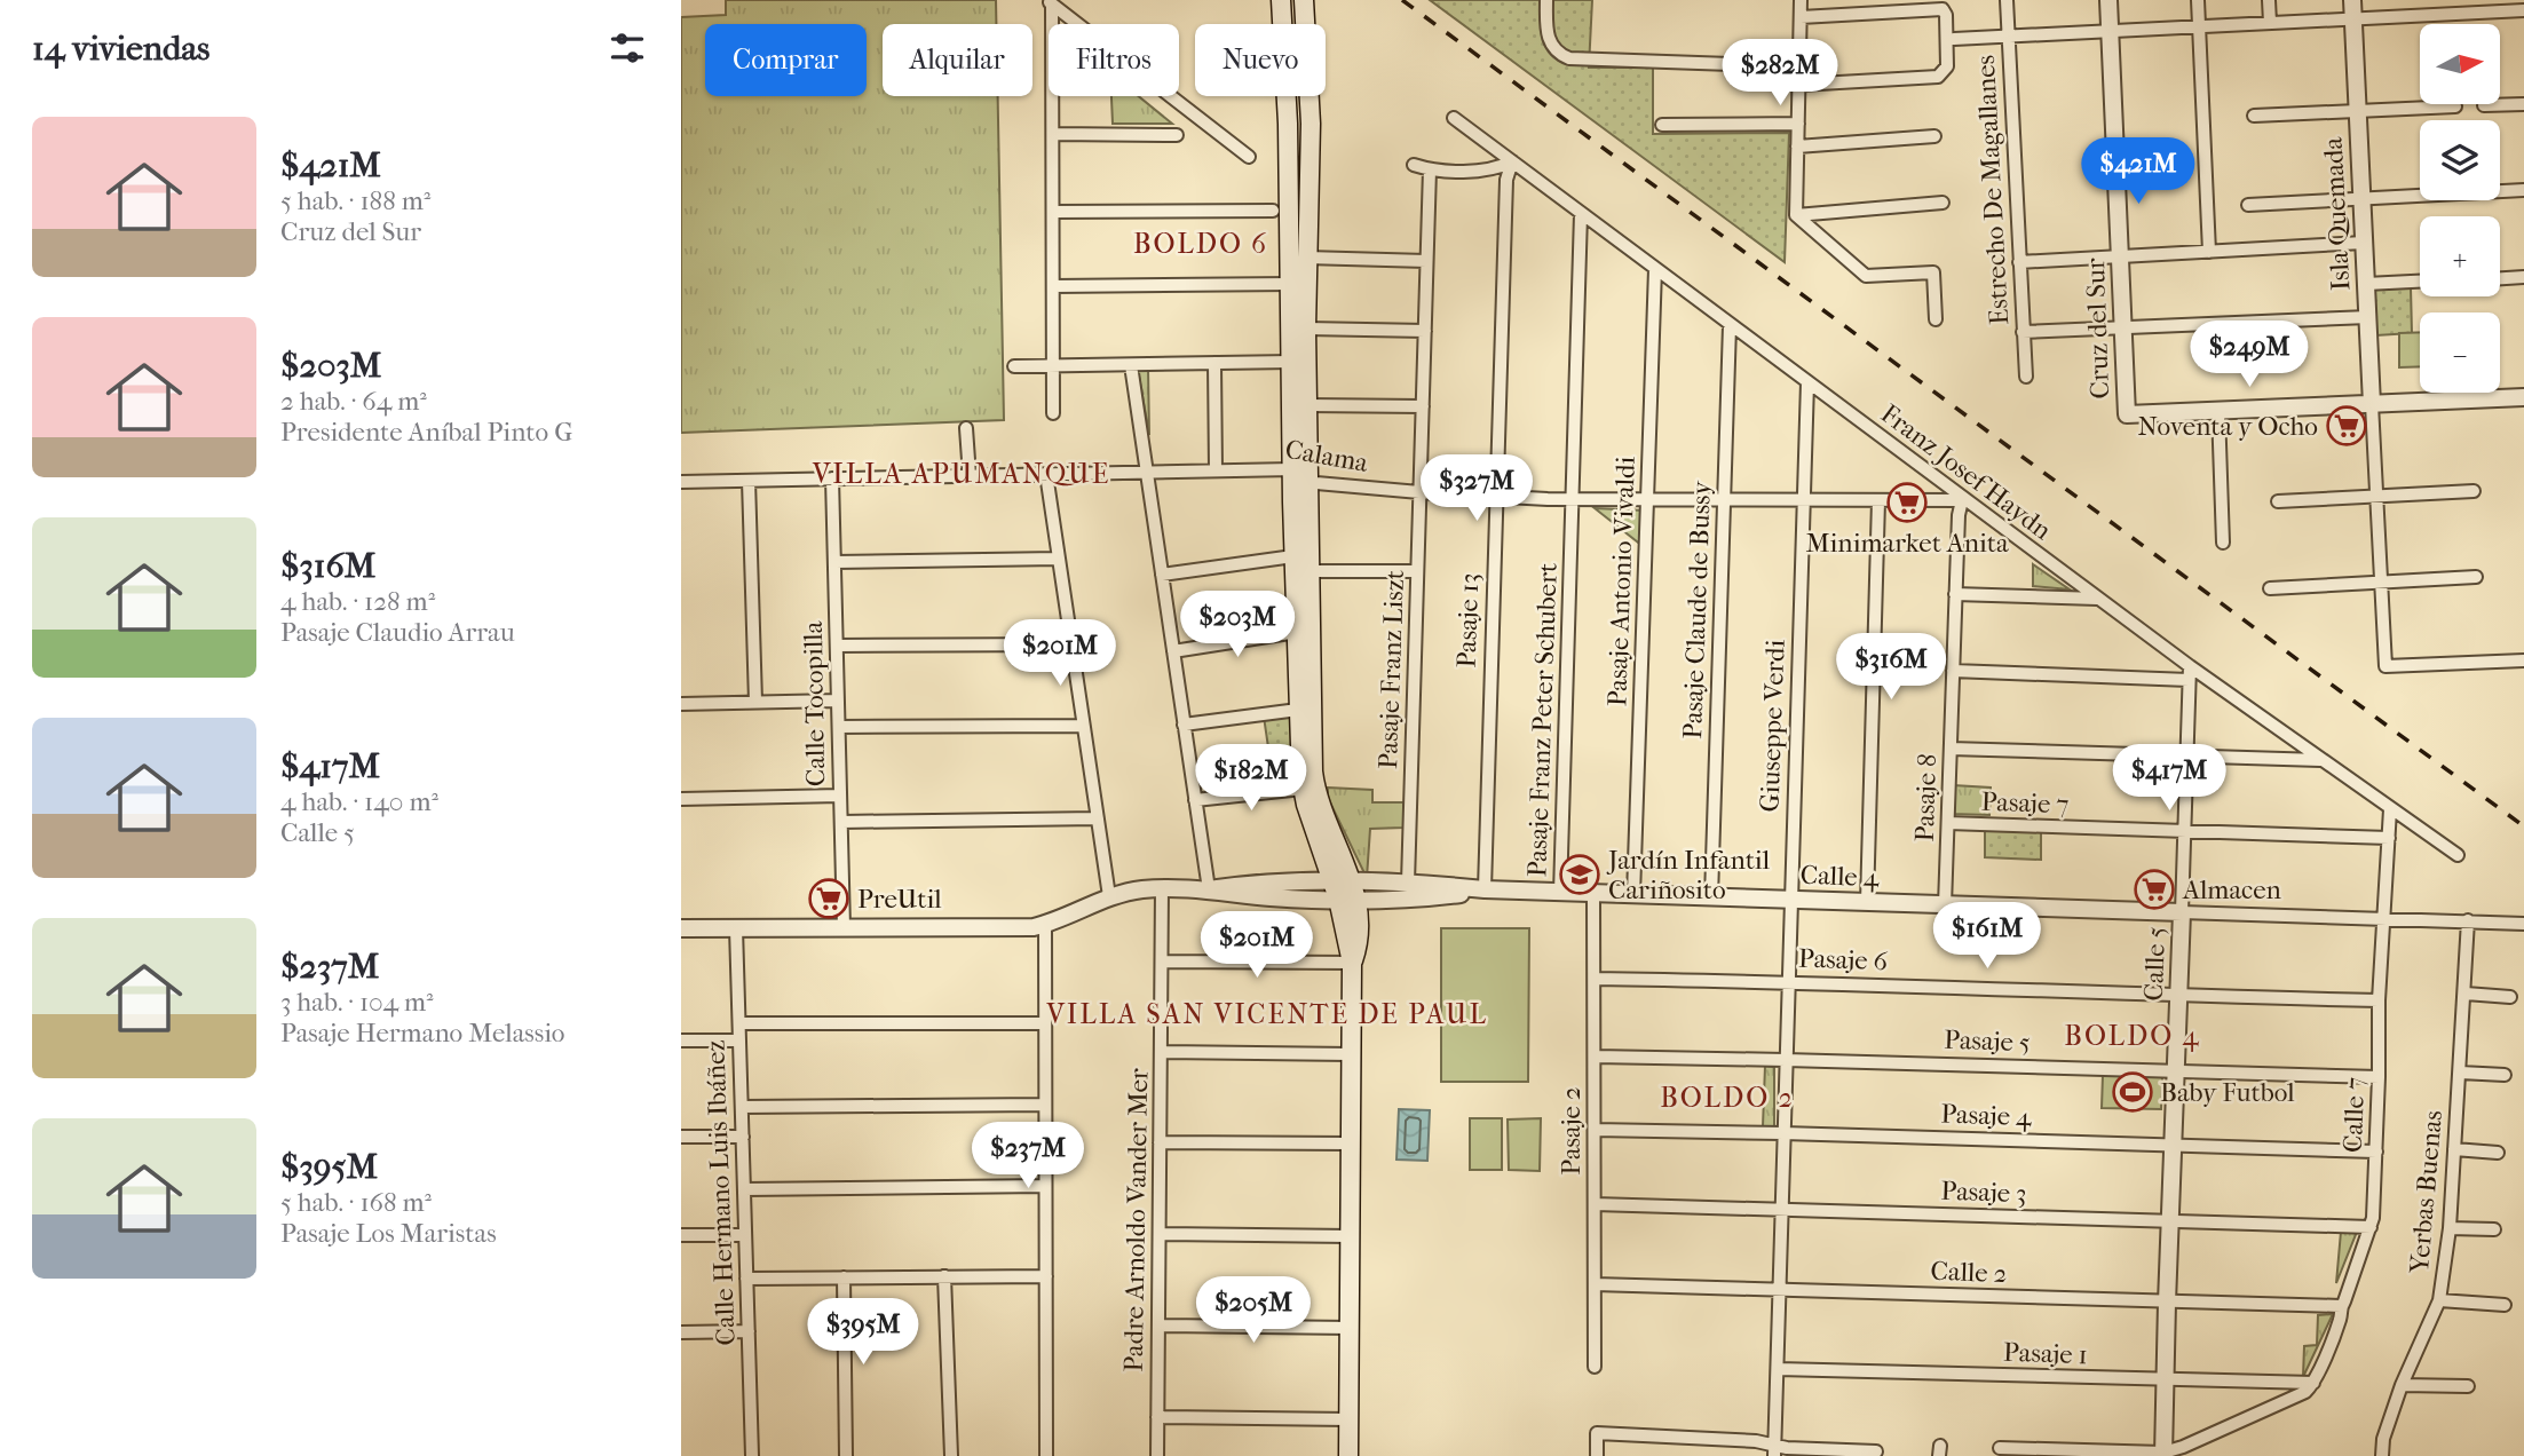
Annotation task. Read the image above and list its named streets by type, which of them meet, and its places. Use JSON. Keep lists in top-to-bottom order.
{
  "streets": {
    "street": [
      "Estrecho De Magallanes",
      "Isla Quemada",
      "Cruz del Sur",
      "Calama",
      "Franz Josef Haydn",
      "Pasaje Antonio Vivaldi",
      "Pasaje Claude de Bussy",
      "Pasaje 13",
      "Pasaje Franz Liszt",
      "Calle Tocopilla",
      "Pasaje Franz Peter Schubert",
      "Giuseppe Verdi",
      "Pasaje 8",
      "Pasaje 7",
      "Calle 4",
      "Pasaje 6",
      "Calle 5",
      "Pasaje 5",
      "Pasaje 4",
      "Calle 7",
      "Pasaje 2",
      "Pasaje 3",
      "Yerbas Buenas",
      "Calle Hermano Luis Ibáñez",
      "Padre Arnoldo Vander Mer",
      "Calle 2",
      "Pasaje 1"
    ]
  },
  "crossings": [
    ["Calama", "Franz Josef Haydn"],
    ["Calama", "Pasaje Antonio Vivaldi"],
    ["Calama", "Pasaje Claude de Bussy"],
    ["Calama", "Pasaje 13"],
    ["Calama", "Pasaje Franz Liszt"],
    ["Calama", "Calle Tocopilla"],
    ["Calama", "Pasaje Franz Peter Schubert"],
    ["Calama", "Giuseppe Verdi"],
    ["Calama", "Pasaje 8"],
    ["Franz Josef Haydn", "Pasaje Antonio Vivaldi"],
    ["Franz Josef Haydn", "Pasaje Claude de Bussy"],
    ["Franz Josef Haydn", "Pasaje 13"],
    ["Franz Josef Haydn", "Pasaje Franz Peter Schubert"],
    ["Franz Josef Haydn", "Giuseppe Verdi"],
    ["Franz Josef Haydn", "Pasaje 8"],
    ["Franz Josef Haydn", "Calle 5"],
    ["Franz Josef Haydn", "Calle 7"],
    ["Pasaje Antonio Vivaldi", "Calle 4"],
    ["Pasaje Claude de Bussy", "Calle 4"],
    ["Pasaje 13", "Calle 4"],
    ["Pasaje Franz Liszt", "Calle 4"],
    ["Pasaje Franz Peter Schubert", "Calle 4"],
    ["Giuseppe Verdi", "Calle 4"],
    ["Giuseppe Verdi", "Pasaje 6"],
    ["Giuseppe Verdi", "Pasaje 5"],
    ["Giuseppe Verdi", "Pasaje 4"],
    ["Giuseppe Verdi", "Pasaje 3"],
    ["Giuseppe Verdi", "Calle 2"],
    ["Giuseppe Verdi", "Pasaje 1"],
    ["Pasaje 8", "Pasaje 7"],
    ["Pasaje 8", "Calle 4"],
    ["Pasaje 7", "Calle 5"],
    ["Pasaje 7", "Calle 7"],
    ["Calle 4", "Calle 5"],
    ["Calle 4", "Calle 7"],
    ["Calle 4", "Pasaje 2"],
    ["Calle 4", "Yerbas Buenas"],
    ["Pasaje 6", "Calle 5"],
    ["Pasaje 6", "Calle 7"],
    ["Pasaje 6", "Pasaje 2"],
    ["Calle 5", "Pasaje 5"],
    ["Calle 5", "Pasaje 4"],
    ["Calle 5", "Pasaje 3"],
    ["Calle 5", "Calle 2"],
    ["Calle 5", "Pasaje 1"],
    ["Pasaje 5", "Calle 7"],
    ["Pasaje 5", "Pasaje 2"],
    ["Pasaje 4", "Calle 7"],
    ["Pasaje 4", "Pasaje 2"],
    ["Calle 7", "Pasaje 3"],
    ["Calle 7", "Calle 2"],
    ["Calle 7", "Pasaje 1"],
    ["Pasaje 2", "Pasaje 3"],
    ["Pasaje 2", "Calle 2"]
  ],
  "districts": [
    "BOLDO 6",
    "VILLA APUMANQUE",
    "VILLA SAN VICENTE DE PAUL",
    "BOLDO 4",
    "BOLDO 2"
  ],
  "places": {
    "supermarket": [
      "Noventa y Ocho",
      "Minimarket Anita",
      "Almacen",
      "PreUtil"
    ],
    "school or university": ["Jardín Infantil Cariñosito"],
    "sports": ["Baby Futbol"]
  },
  "north": "right",
  "page": {
    "heading": "14 viviendas",
    "map_buttons": ["+", "−"],
    "chip": [
      "Comprar",
      "Alquilar",
      "Filtros",
      "Nuevo"
    ],
    "price": [
      "$282M",
      "$421M",
      "$249M",
      "$327M",
      "$203M",
      "$201M",
      "$316M",
      "$182M",
      "$417M",
      "$161M",
      "$201M",
      "$237M",
      "$205M",
      "$395M"
    ],
    "list": [
      {
        "name": "$421M",
        "note": "5 hab. · 188 m² · Cruz del Sur"
      },
      {
        "name": "$203M",
        "note": "2 hab. · 64 m² · Presidente Aníbal Pinto G"
      },
      {
        "name": "$316M",
        "note": "4 hab. · 128 m² · Pasaje Claudio Arrau"
      },
      {
        "name": "$417M",
        "note": "4 hab. · 140 m² · Calle 5"
      },
      {
        "name": "$237M",
        "note": "3 hab. · 104 m² · Pasaje Hermano Melassio"
      },
      {
        "name": "$395M",
        "note": "5 hab. · 168 m² · Pasaje Los Maristas"
      }
    ]
  }
}
